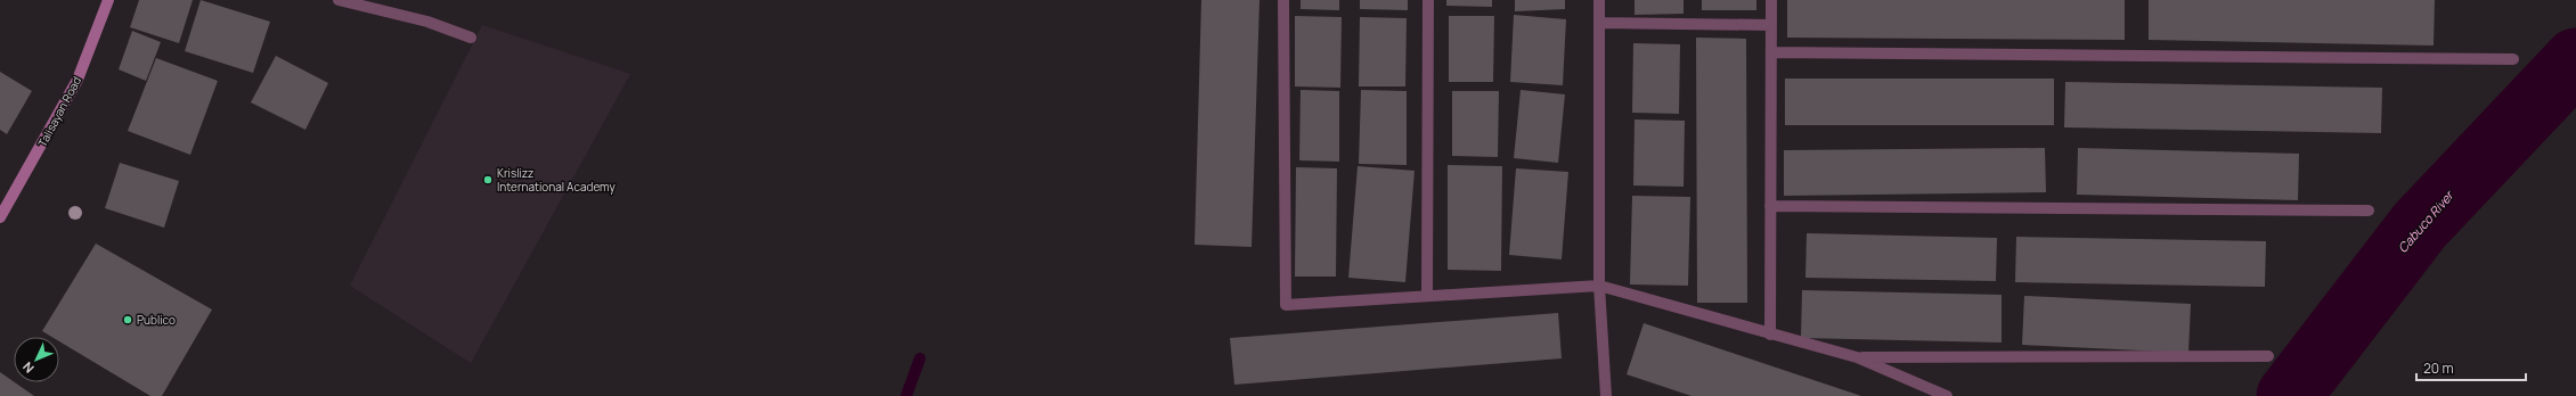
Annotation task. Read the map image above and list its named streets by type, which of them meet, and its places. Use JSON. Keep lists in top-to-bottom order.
{
  "streets": {
    "main road": ["Talisayan Road"]
  },
  "water": ["Cabuco River"],
  "places": ["Krislizz International Academy", "Publico"],
  "scale_bar": "20 m",
  "north": "bottom left"
}
